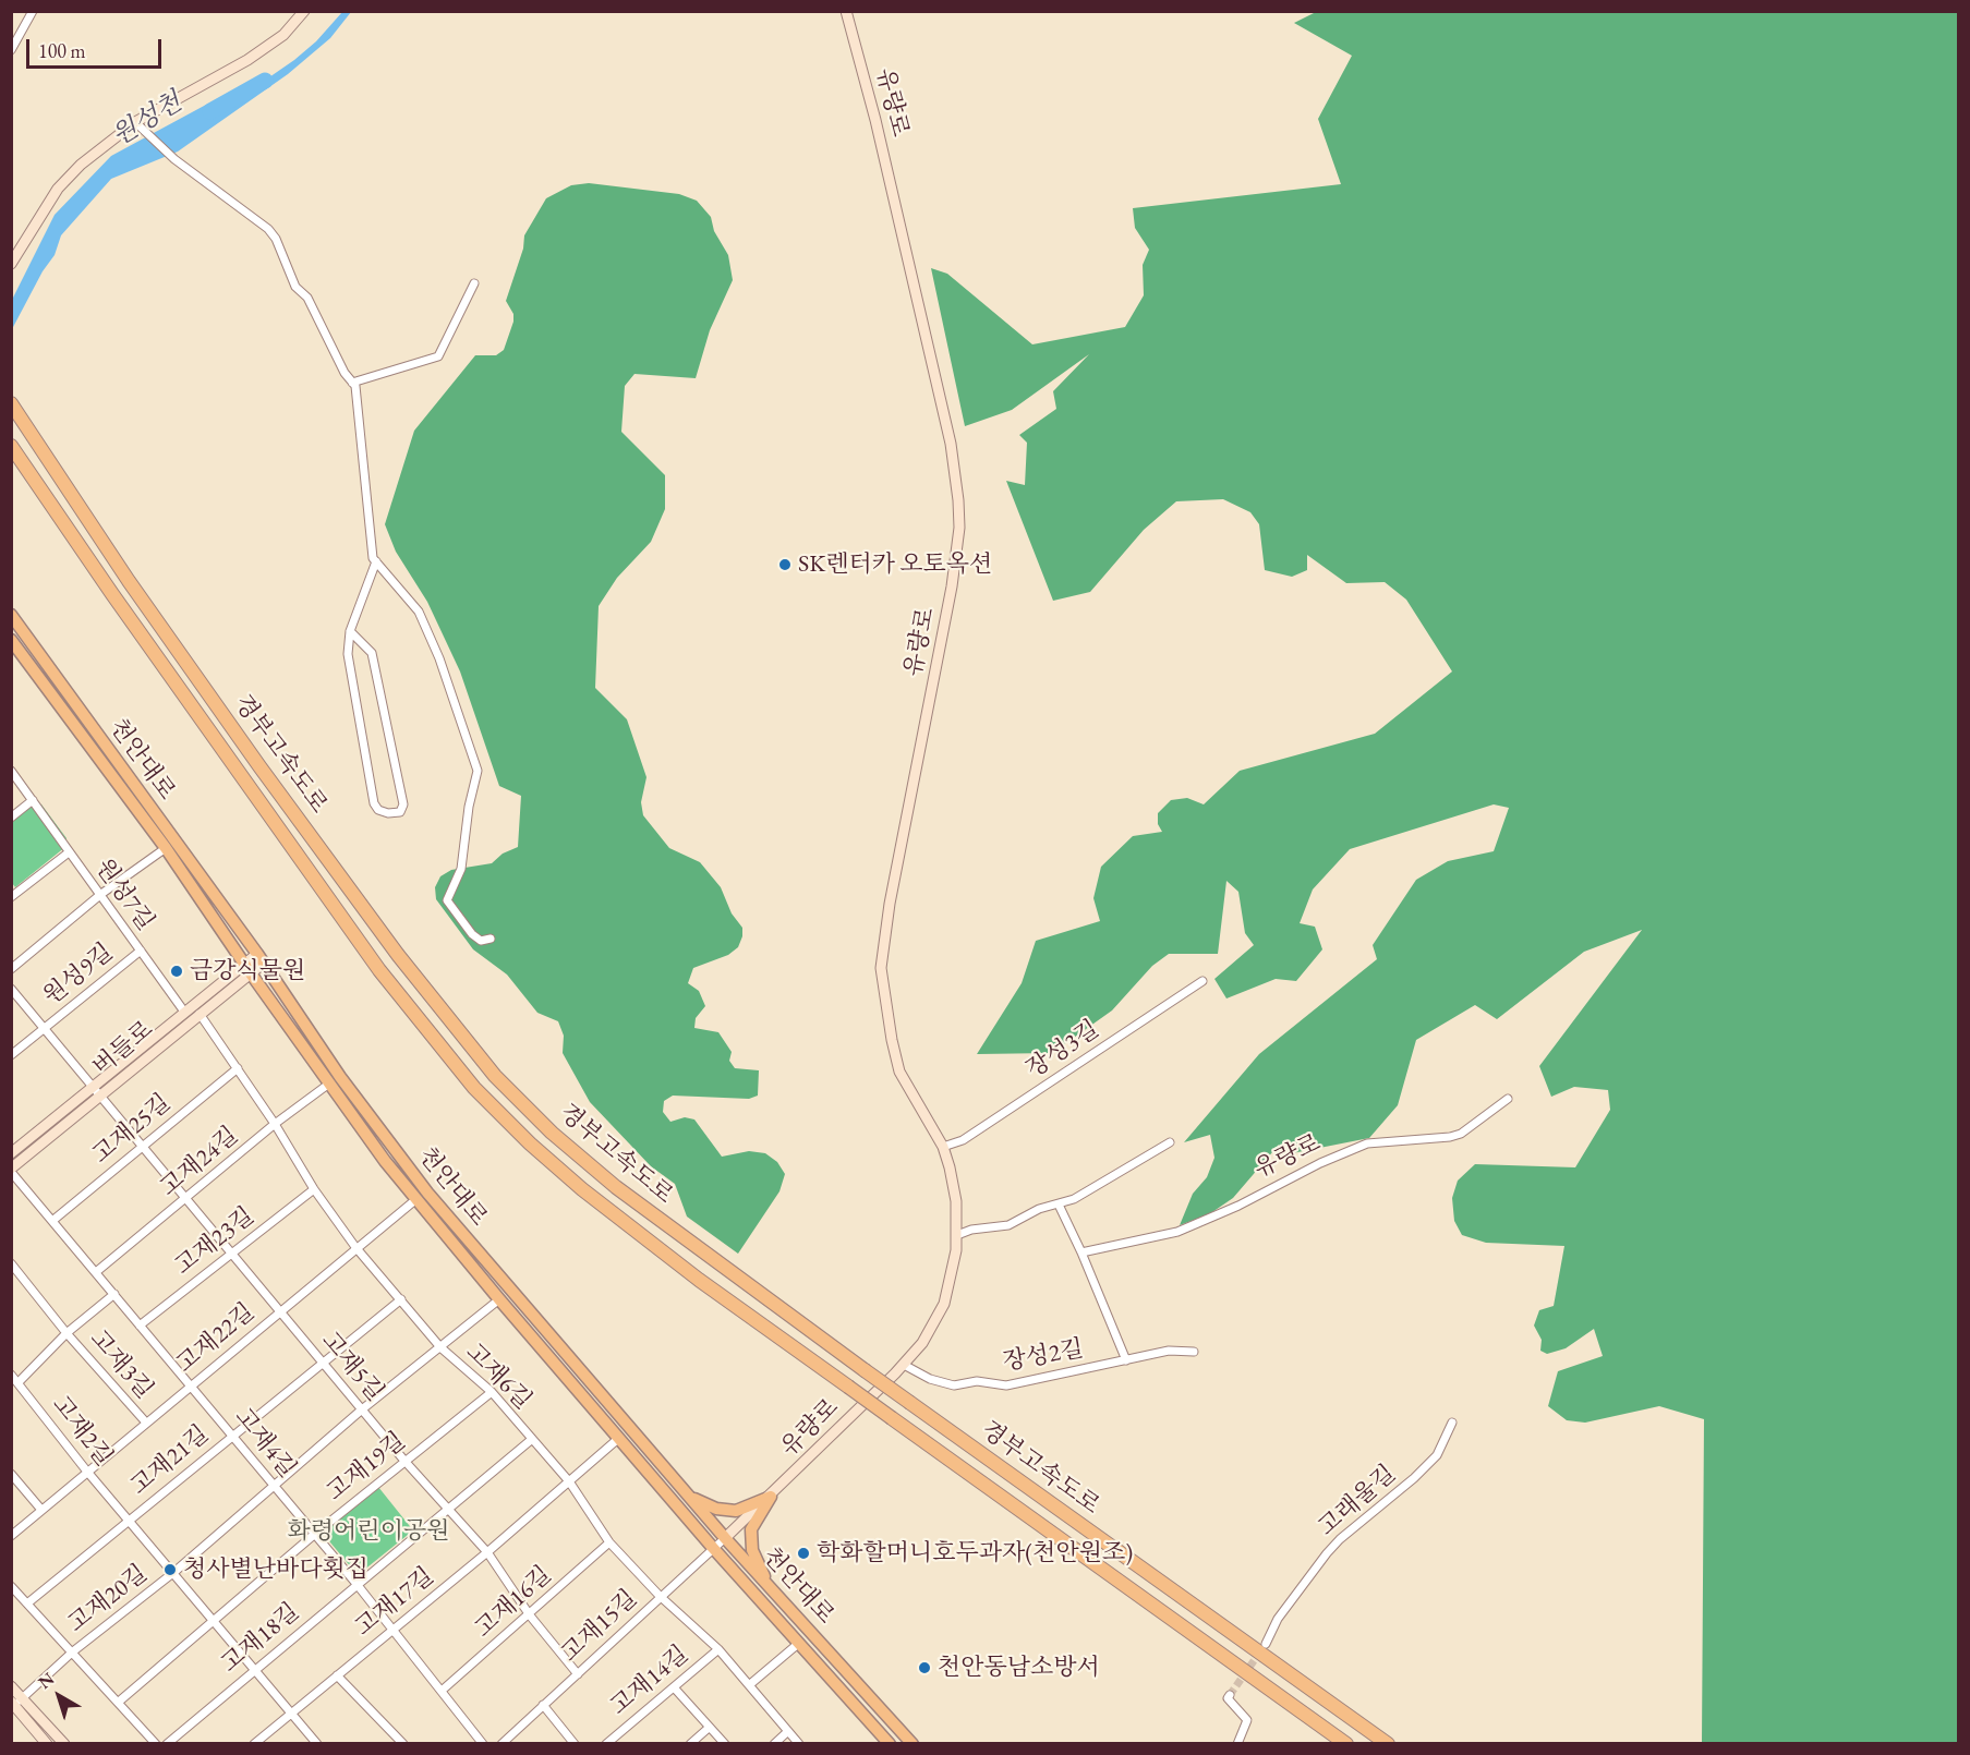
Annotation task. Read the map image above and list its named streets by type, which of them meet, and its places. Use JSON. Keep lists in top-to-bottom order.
{
  "streets": {
    "highway": ["경부고속도로"],
    "main road": ["천안대로"],
    "street": [
      "유량로",
      "원성7길",
      "원성9길",
      "버들로",
      "장성3길",
      "고재25길",
      "고재24길",
      "고재23길",
      "고재22길",
      "장성2길",
      "고재3길",
      "고재5길",
      "고재6길",
      "고재2길",
      "고재4길",
      "고재21길",
      "고재19길",
      "고래울길",
      "고재20길",
      "고재17길",
      "고재16길",
      "고재15길",
      "고재18길",
      "고재14길"
    ]
  },
  "crossings": [
    ["유량로", "천안대로"],
    ["유량로", "장성3길"],
    ["유량로", "장성2길"],
    ["유량로", "고재15길"],
    ["천안대로", "버들로"],
    ["천안대로", "고재24길"],
    ["천안대로", "고재22길"],
    ["천안대로", "고재20길"],
    ["천안대로", "고재17길"],
    ["천안대로", "고재15길"],
    ["원성7길", "원성9길"],
    ["원성7길", "버들로"],
    ["원성9길", "고재5길"],
    ["버들로", "고재5길"],
    ["버들로", "고재6길"],
    ["버들로", "고재4길"],
    ["고재25길", "고재5길"],
    ["고재25길", "고재6길"],
    ["고재25길", "고재4길"],
    ["고재24길", "고재5길"],
    ["고재24길", "고재6길"],
    ["고재24길", "고재4길"],
    ["고재23길", "고재5길"],
    ["고재23길", "고재6길"],
    ["고재23길", "고재4길"],
    ["고재22길", "고재3길"],
    ["고재22길", "고재5길"],
    ["고재22길", "고재6길"],
    ["고재22길", "고재2길"],
    ["고재22길", "고재4길"],
    ["고재3길", "고재4길"],
    ["고재5길", "고재21길"],
    ["고재5길", "고재19길"],
    ["고재5길", "고재20길"],
    ["고재5길", "고재17길"],
    ["고재5길", "고재16길"],
    ["고재5길", "고재15길"],
    ["고재5길", "고재18길"],
    ["고재6길", "고재21길"],
    ["고재6길", "고재19길"],
    ["고재6길", "고재20길"],
    ["고재6길", "고재17길"],
    ["고재6길", "고재16길"],
    ["고재6길", "고재15길"],
    ["고재6길", "고재18길"],
    ["고재6길", "고재14길"],
    ["고재2길", "고재21길"],
    ["고재2길", "고재19길"],
    ["고재2길", "고재20길"],
    ["고재2길", "고재17길"],
    ["고재2길", "고재18길"],
    ["고재4길", "고재21길"],
    ["고재4길", "고재19길"],
    ["고재4길", "고재20길"],
    ["고재4길", "고재17길"],
    ["고재4길", "고재16길"],
    ["고재4길", "고재18길"]
  ],
  "water": ["원성천"],
  "parks": ["화령어린이공원"],
  "places": [
    "SK렌터카 오토옥션",
    "금강식물원",
    "학화할머니호두과자(천안원조)",
    "청사별난바다횟집",
    "천안동남소방서"
  ],
  "scale_bar": "100 m",
  "north": "top left"
}
